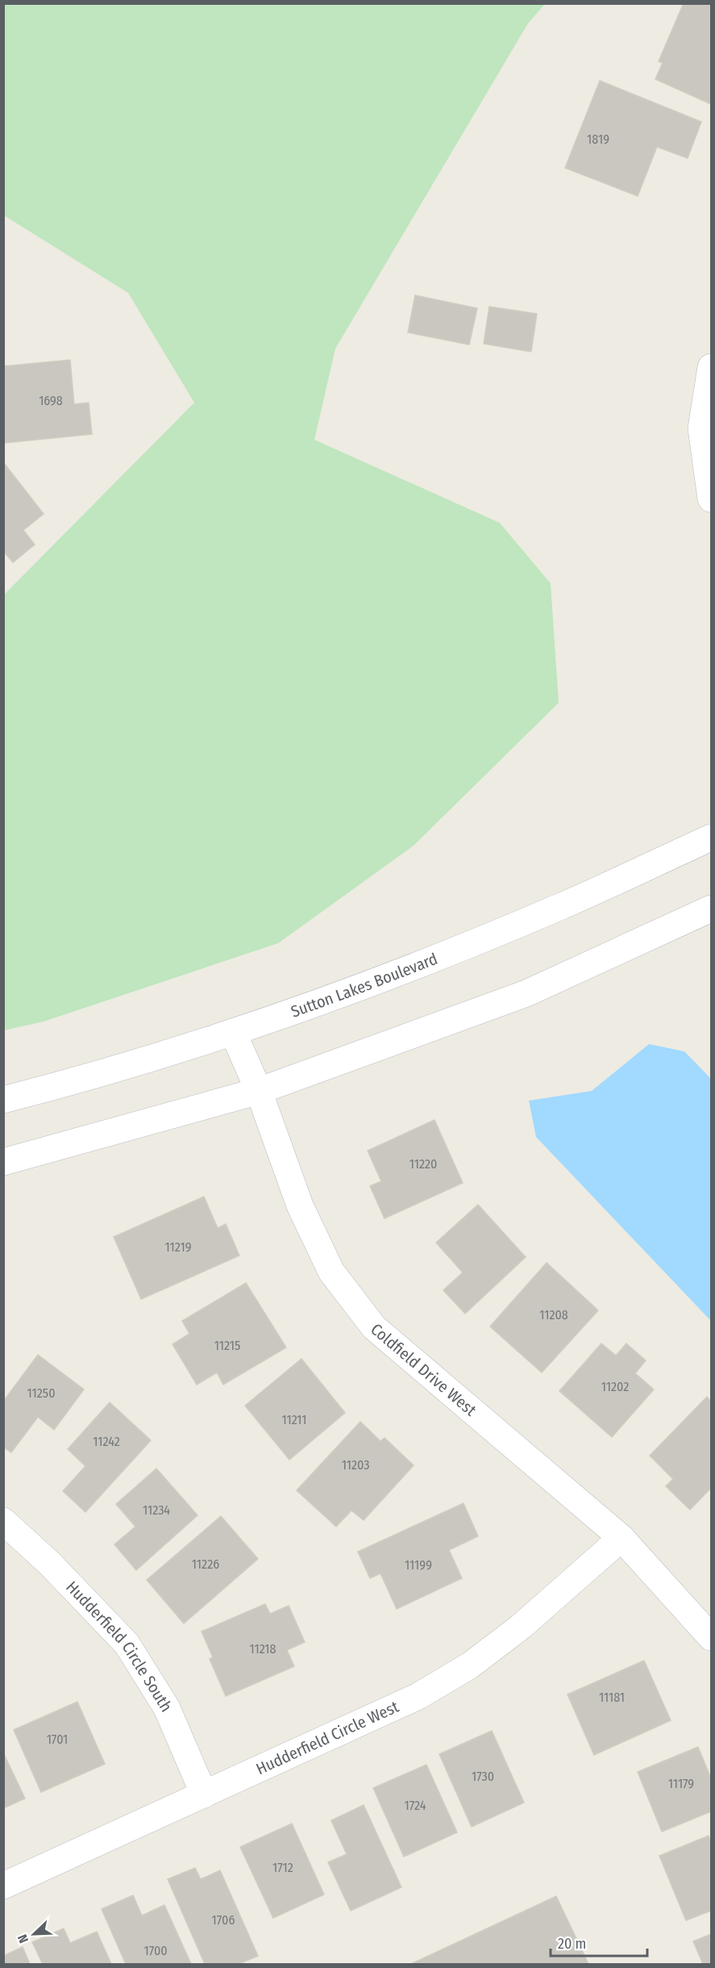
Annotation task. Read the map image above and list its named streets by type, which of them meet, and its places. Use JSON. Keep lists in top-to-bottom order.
{
  "streets": {
    "street": [
      "Sutton Lakes Boulevard",
      "Coldfield Drive West",
      "Hudderfield Circle South",
      "Hudderfield Circle West"
    ]
  },
  "crossings": [
    ["Sutton Lakes Boulevard", "Coldfield Drive West"],
    ["Coldfield Drive West", "Hudderfield Circle West"],
    ["Hudderfield Circle South", "Hudderfield Circle West"]
  ],
  "house_numbers": [
    "1819",
    "1698",
    "11220",
    "11219",
    "11208",
    "11215",
    "11202",
    "11250",
    "11211",
    "11242",
    "11203",
    "11234",
    "11226",
    "11199",
    "11218",
    "11181",
    "1701",
    "1730",
    "11179",
    "1724",
    "1712",
    "1706",
    "1700"
  ],
  "scale_bar": "20 m",
  "north": "bottom left"
}
